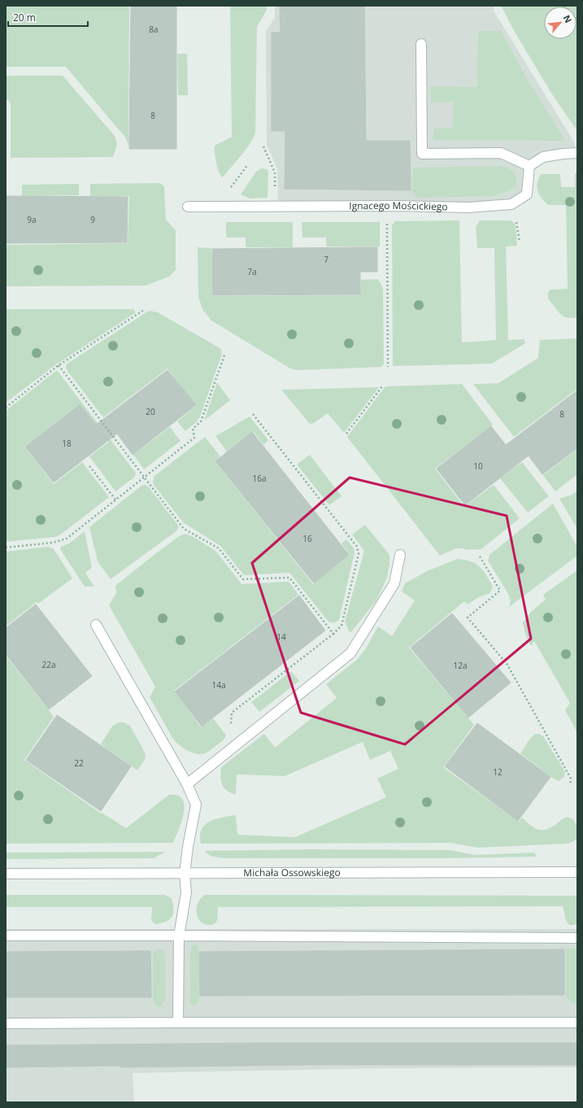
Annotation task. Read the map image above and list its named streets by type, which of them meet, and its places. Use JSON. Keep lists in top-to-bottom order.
{
  "streets": {
    "street": ["Ignacego Mościckiego", "Michała Ossowskiego"]
  },
  "house_numbers": [
    "8a",
    "8",
    "9a",
    "9",
    "7",
    "7a",
    "20",
    "8",
    "18",
    "10",
    "16a",
    "16",
    "14",
    "22a",
    "12a",
    "14a",
    "22",
    "12"
  ],
  "scale_bar": "20 m",
  "north": "top right"
}
